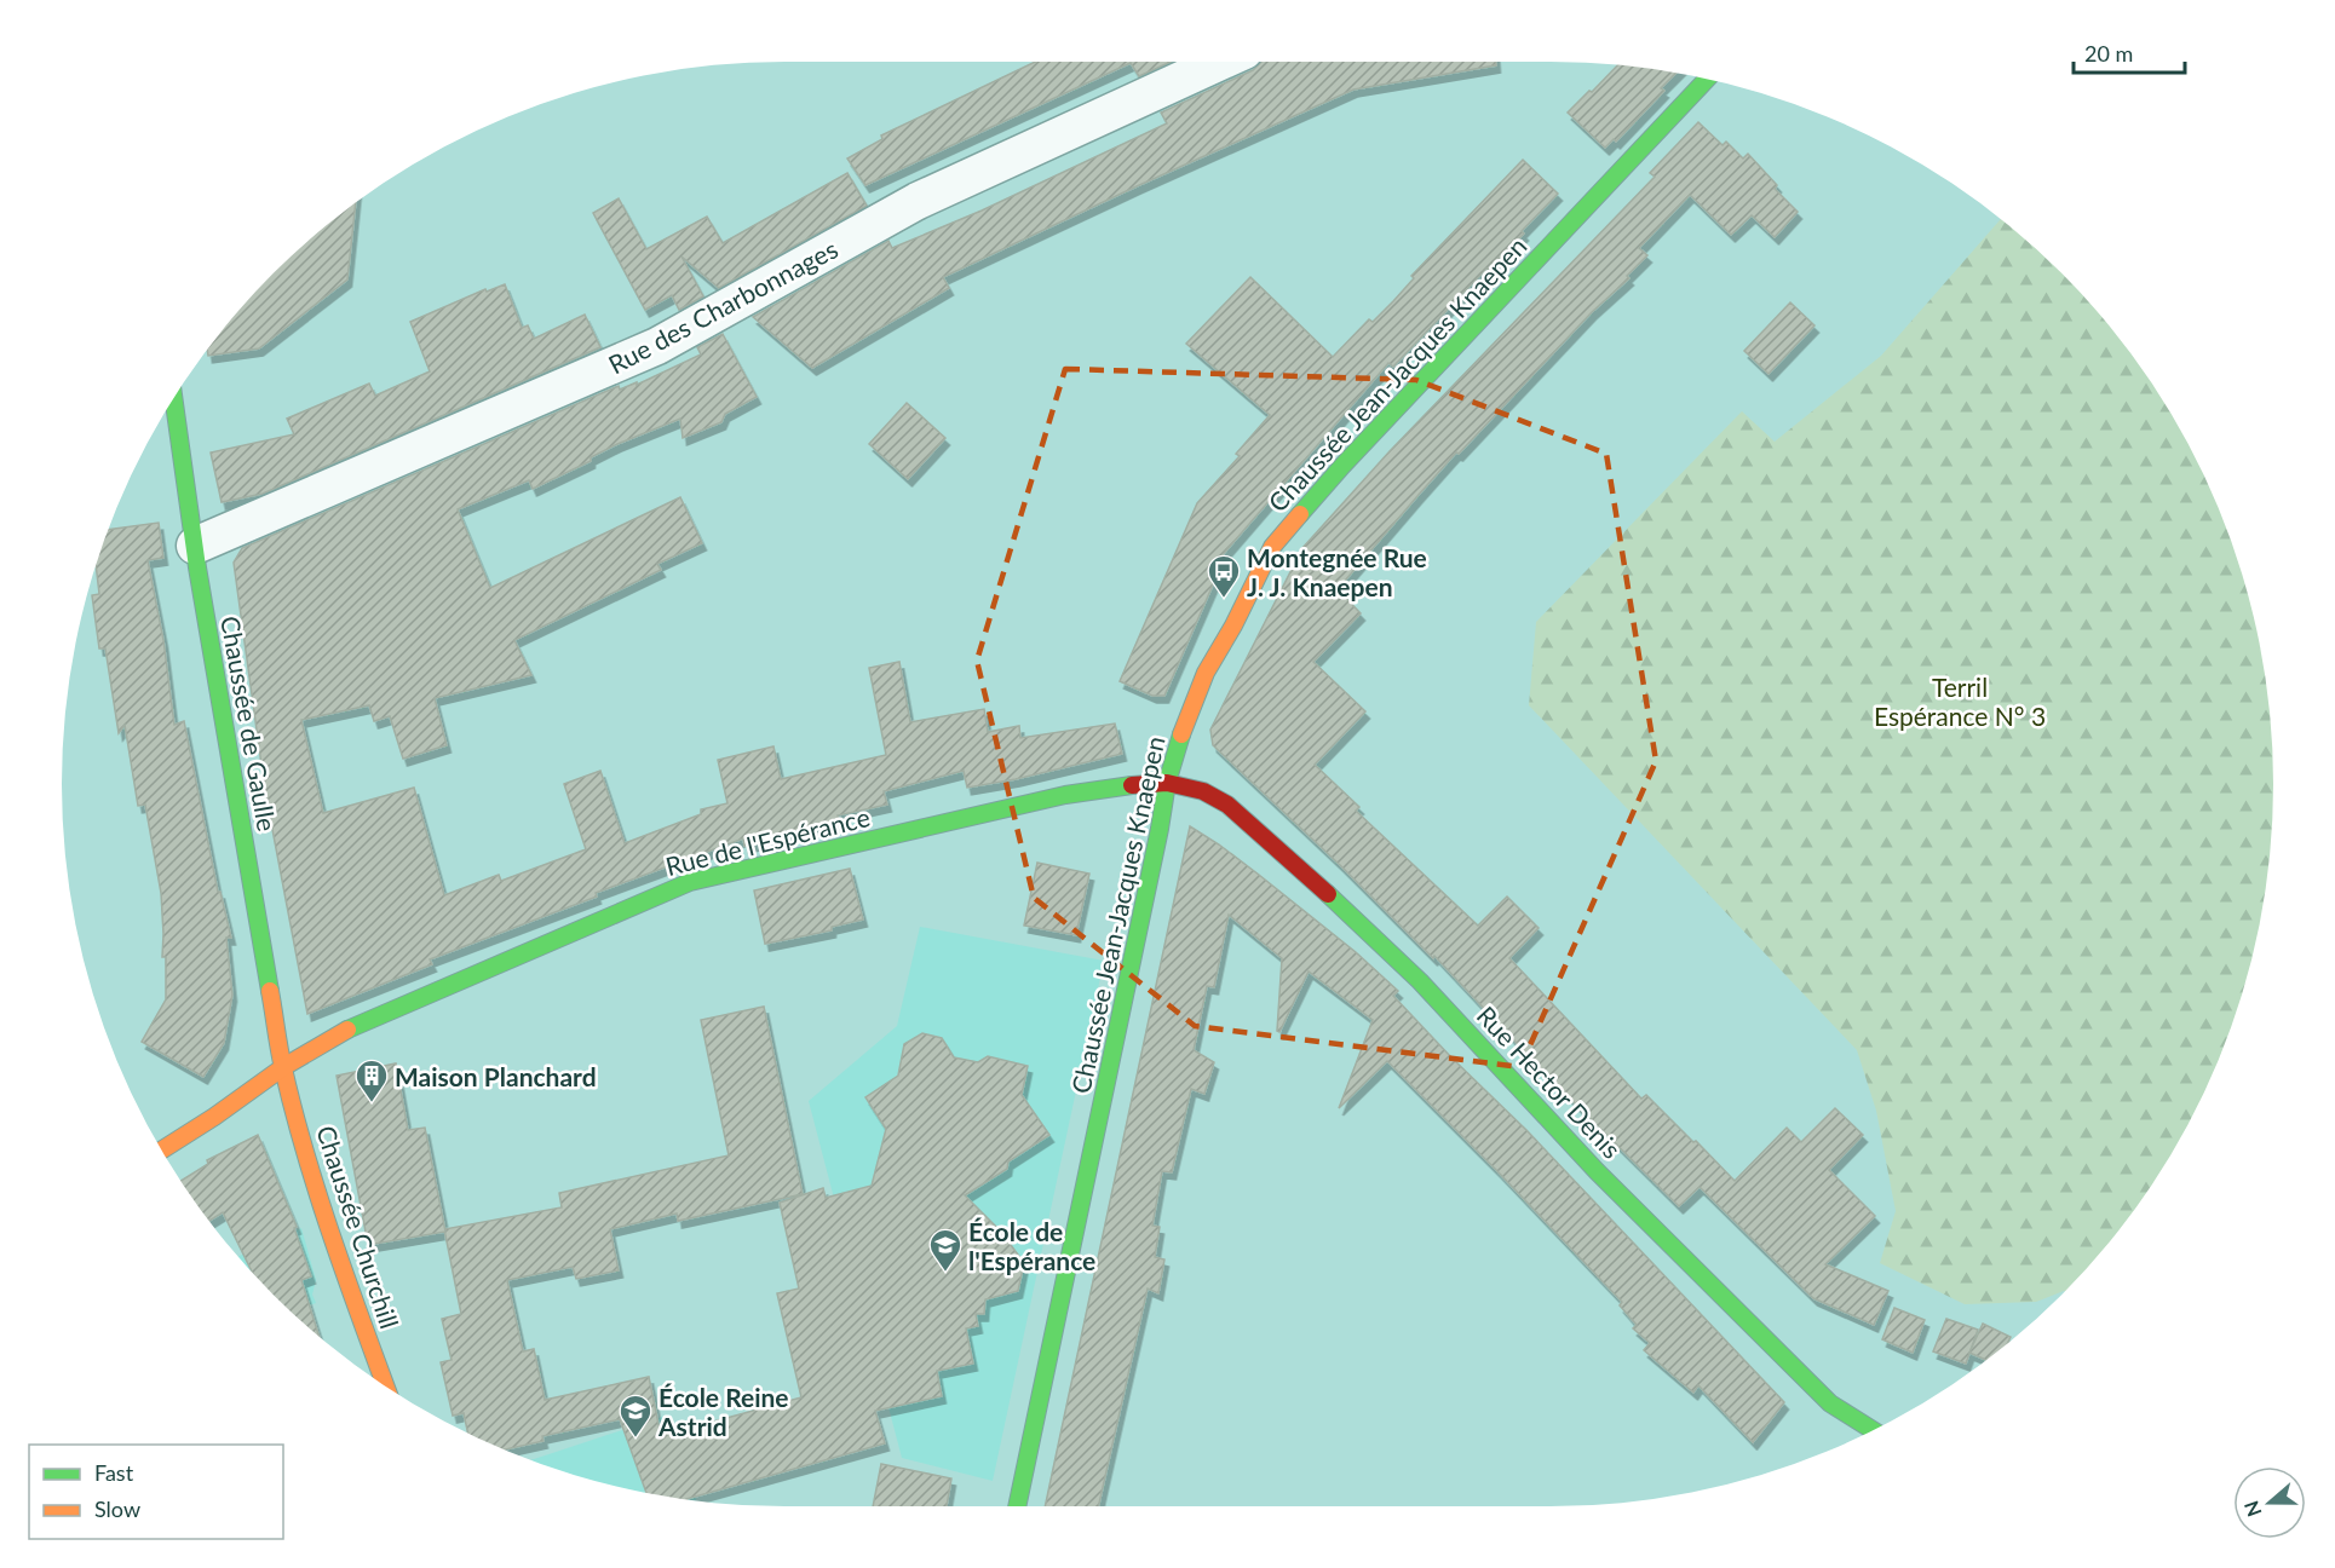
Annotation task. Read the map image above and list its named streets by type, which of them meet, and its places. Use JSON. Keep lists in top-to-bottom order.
{
  "streets": {
    "street": [
      "Rue des Charbonnages",
      "Chaussée Jean-Jacques Knaepen",
      "Chaussée de Gaulle",
      "Rue de l'Espérance",
      "Rue Hector Denis",
      "Chaussée Churchill"
    ]
  },
  "crossings": [
    ["Rue des Charbonnages", "Chaussée de Gaulle"],
    ["Chaussée Jean-Jacques Knaepen", "Rue de l'Espérance"],
    ["Chaussée Jean-Jacques Knaepen", "Rue Hector Denis"],
    ["Chaussée de Gaulle", "Rue de l'Espérance"],
    ["Chaussée de Gaulle", "Chaussée Churchill"],
    ["Rue de l'Espérance", "Rue Hector Denis"],
    ["Rue de l'Espérance", "Chaussée Churchill"]
  ],
  "parks": ["Terril Espérance N° 3"],
  "places": {
    "bus stop": ["Montegnée Rue J. J. Knaepen"],
    "building": ["Maison Planchard"],
    "school or university": ["École de l'Espérance", "École Reine Astrid"]
  },
  "legend": ["Fast", "Slow"],
  "scale_bar": "20 m",
  "north": "left"
}
